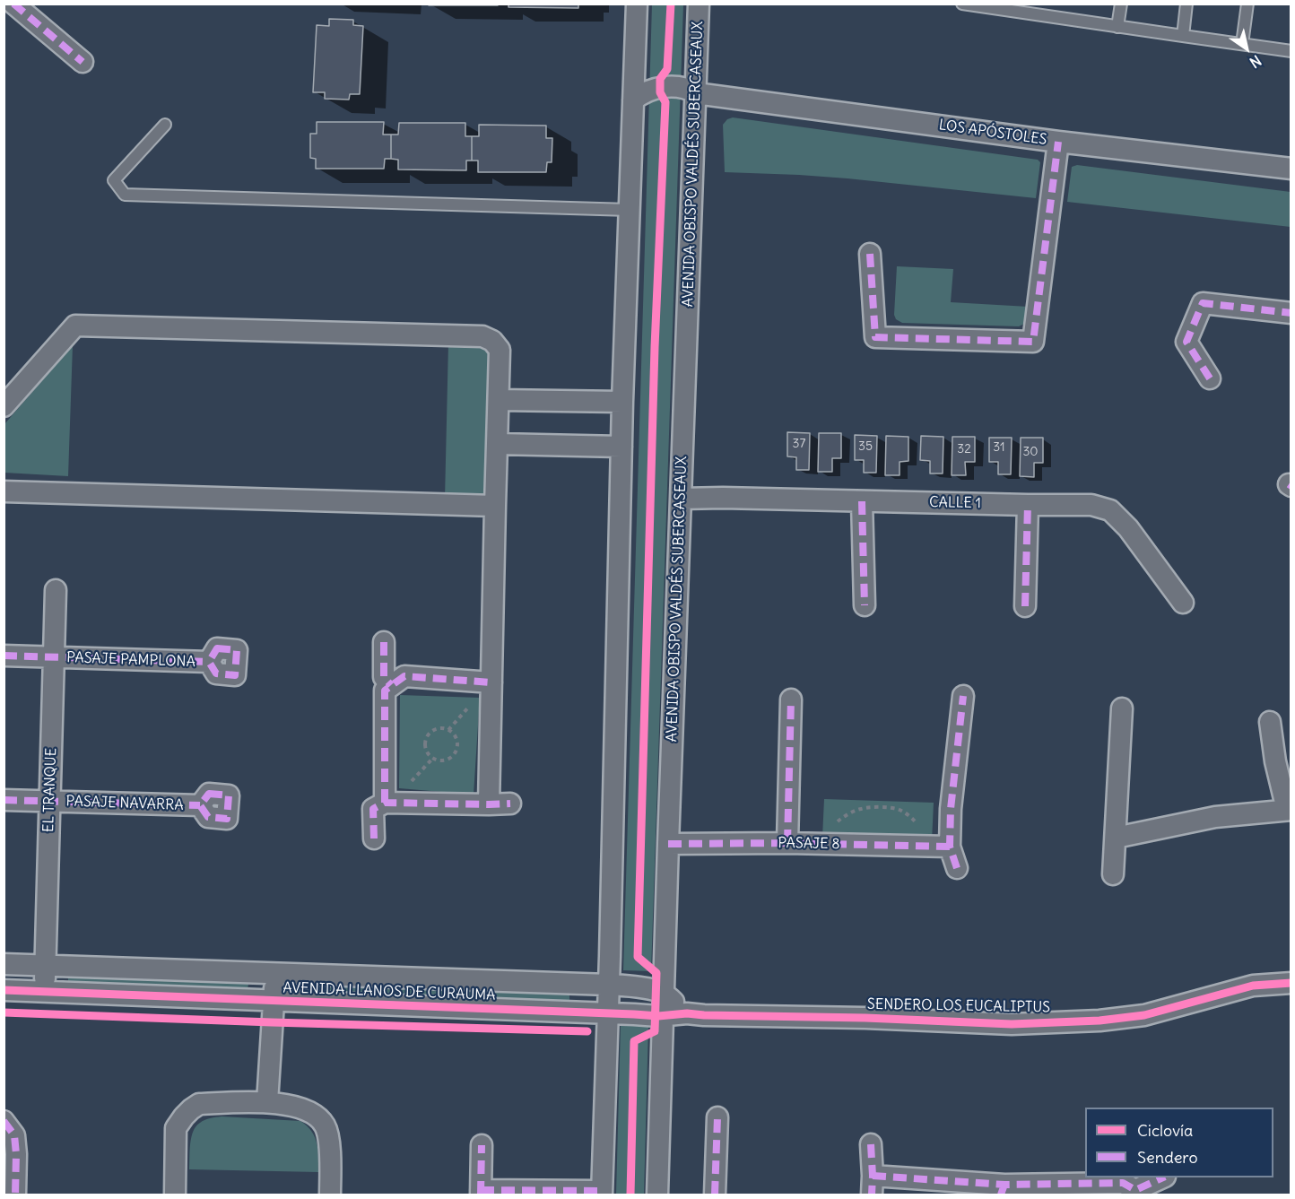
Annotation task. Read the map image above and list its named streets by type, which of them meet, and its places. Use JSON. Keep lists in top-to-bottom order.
{
  "streets": {
    "street": [
      "LOS APÓSTOLES",
      "AVENIDA OBISPO VALDÉS SUBERCASEAUX",
      "CALLE 1",
      "PASAJE PAMPLONA",
      "EL TRANQUE",
      "PASAJE NAVARRA",
      "PASAJE 8",
      "AVENIDA LLANOS DE CURAUMA",
      "SENDERO LOS EUCALIPTUS"
    ]
  },
  "crossings": [
    ["LOS APÓSTOLES", "AVENIDA OBISPO VALDÉS SUBERCASEAUX"],
    ["AVENIDA OBISPO VALDÉS SUBERCASEAUX", "CALLE 1"],
    ["AVENIDA OBISPO VALDÉS SUBERCASEAUX", "PASAJE 8"],
    ["AVENIDA OBISPO VALDÉS SUBERCASEAUX", "AVENIDA LLANOS DE CURAUMA"],
    ["PASAJE PAMPLONA", "EL TRANQUE"],
    ["EL TRANQUE", "PASAJE NAVARRA"],
    ["EL TRANQUE", "AVENIDA LLANOS DE CURAUMA"],
    ["AVENIDA LLANOS DE CURAUMA", "SENDERO LOS EUCALIPTUS"]
  ],
  "house_numbers": [
    "37",
    "35",
    "31",
    "32",
    "30"
  ],
  "legend": ["Ciclovía", "Sendero"],
  "north": "bottom right"
}
